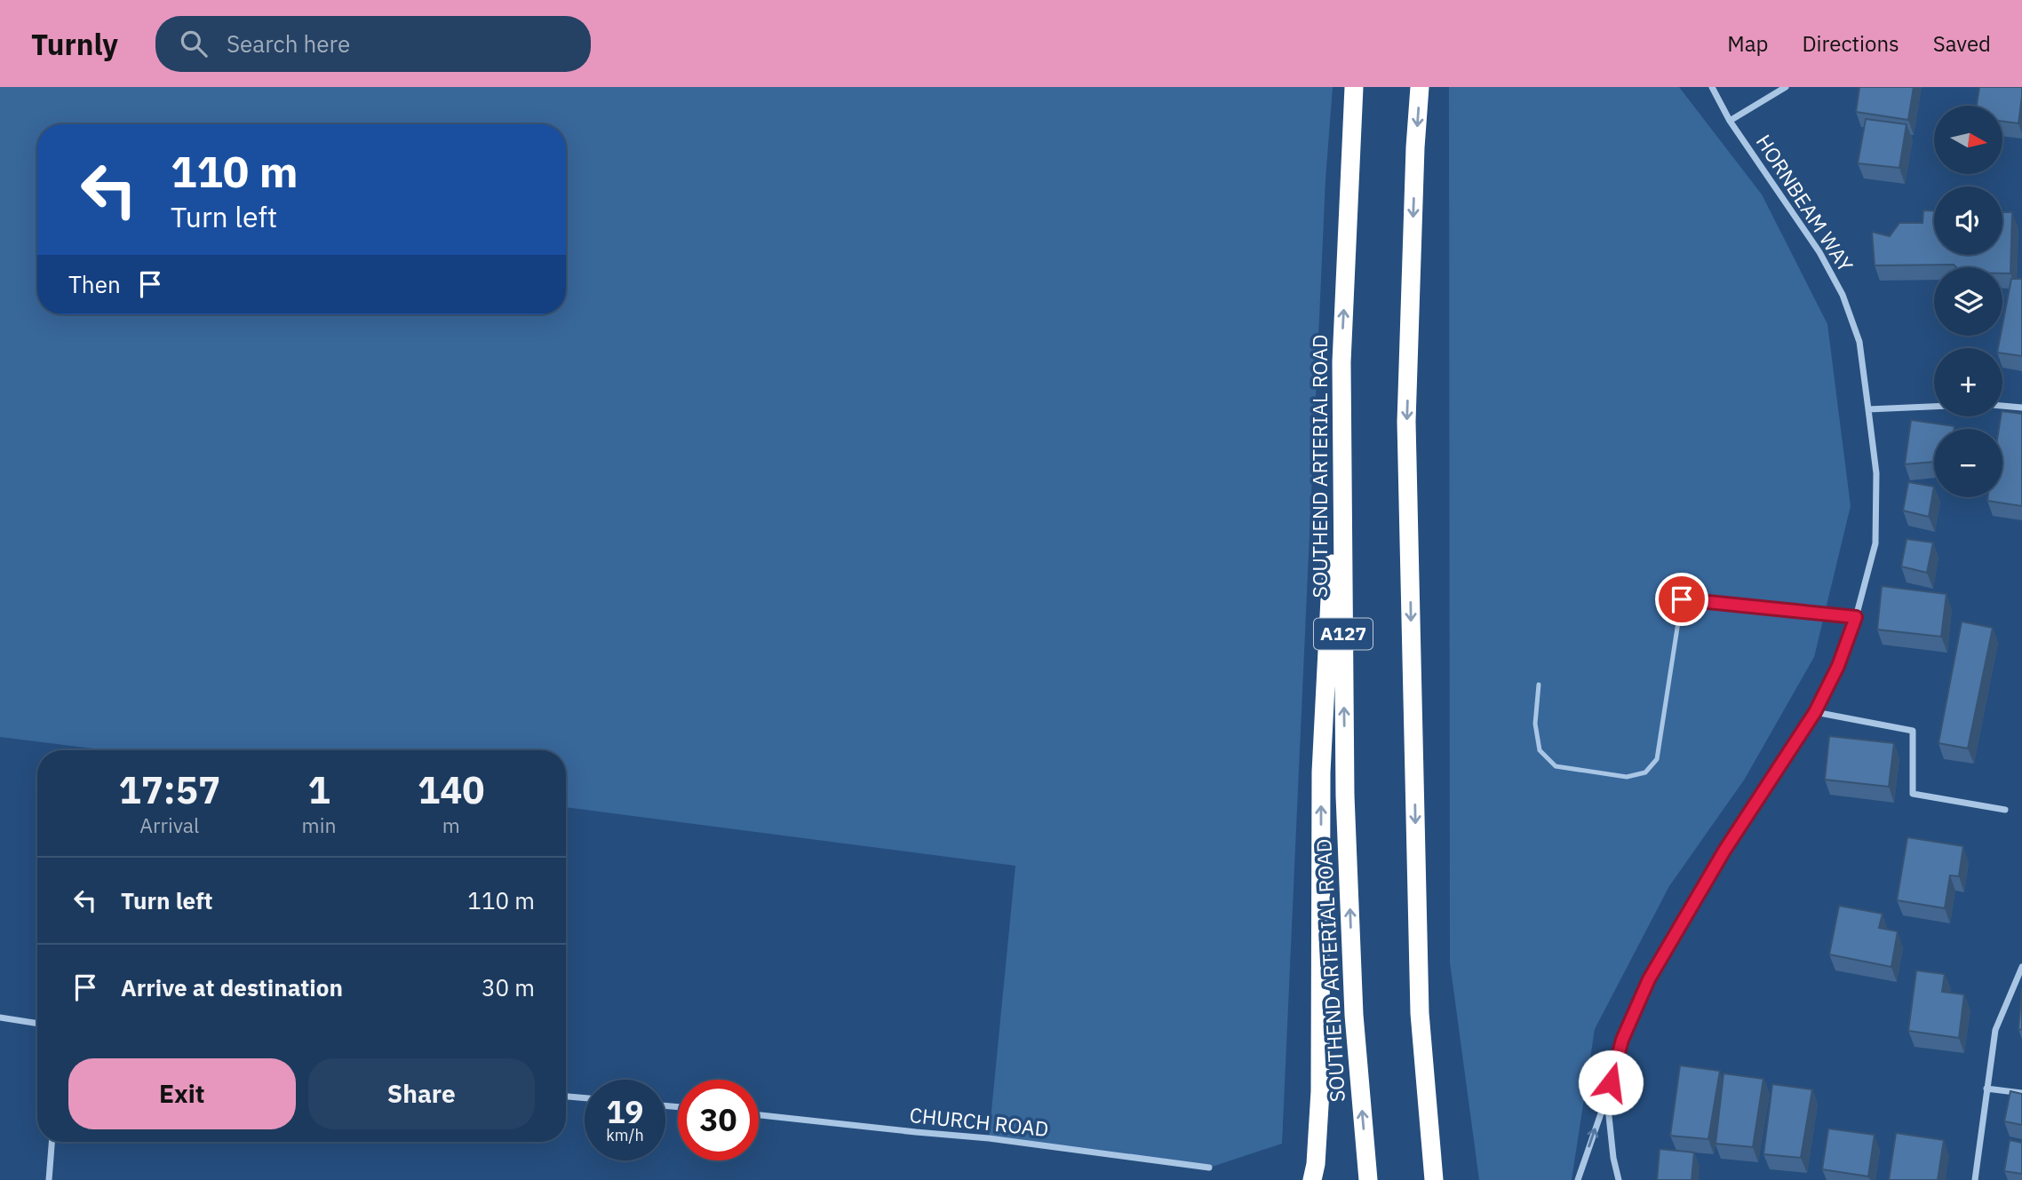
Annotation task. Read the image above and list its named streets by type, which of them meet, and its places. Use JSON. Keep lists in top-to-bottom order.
{
  "streets": {
    "highway": ["SOUTHEND ARTERIAL ROAD", "A127"],
    "street": ["HORNBEAM WAY", "CHURCH ROAD"]
  },
  "crossings": [
    ["SOUTHEND ARTERIAL ROAD", "A127"]
  ],
  "north": "right",
  "page": {
    "header": "Turnly",
    "search": "Search here",
    "nav": ["Map", "Directions", "Saved"],
    "map_buttons": ["+", "−"],
    "turn": ["110 m", "Turn left"],
    "then": "Then",
    "eta": [
      "17:57",
      "Arrival",
      "1",
      "min",
      "140",
      "m"
    ],
    "list": [
      {
        "name": "Turn left",
        "value": "110 m"
      },
      {
        "name": "Arrive at destination",
        "value": "30 m"
      }
    ],
    "buttons": ["Exit", "Share"],
    "speed": "19 km/h",
    "limit": "30"
  }
}
